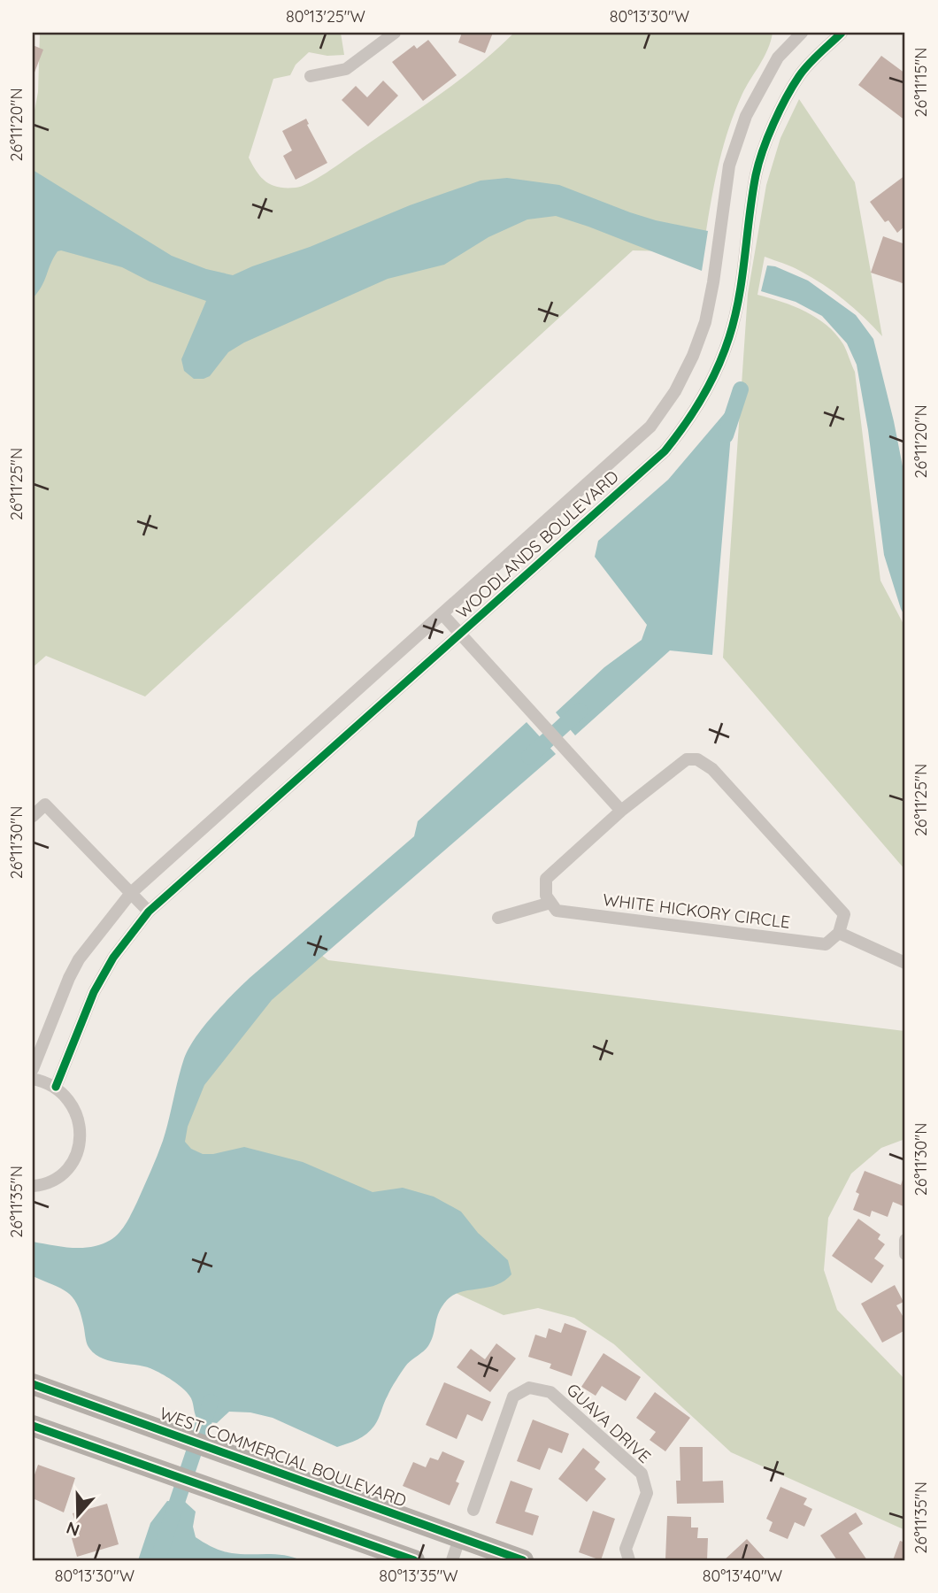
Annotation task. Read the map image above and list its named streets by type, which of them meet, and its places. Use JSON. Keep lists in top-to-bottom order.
{
  "streets": {
    "highway": ["WEST COMMERCIAL BOULEVARD"],
    "street": ["WOODLANDS BOULEVARD", "WHITE HICKORY CIRCLE", "GUAVA DRIVE"]
  },
  "north": "bottom",
  "coordinates": [
    "80°13'25\"W",
    "80°13'30\"W",
    "26°11'15\"N",
    "26°11'20\"N",
    "26°11'25\"N",
    "26°11'30\"N",
    "26°11'35\"N",
    "80°13'35\"W",
    "80°13'40\"W"
  ]
}
